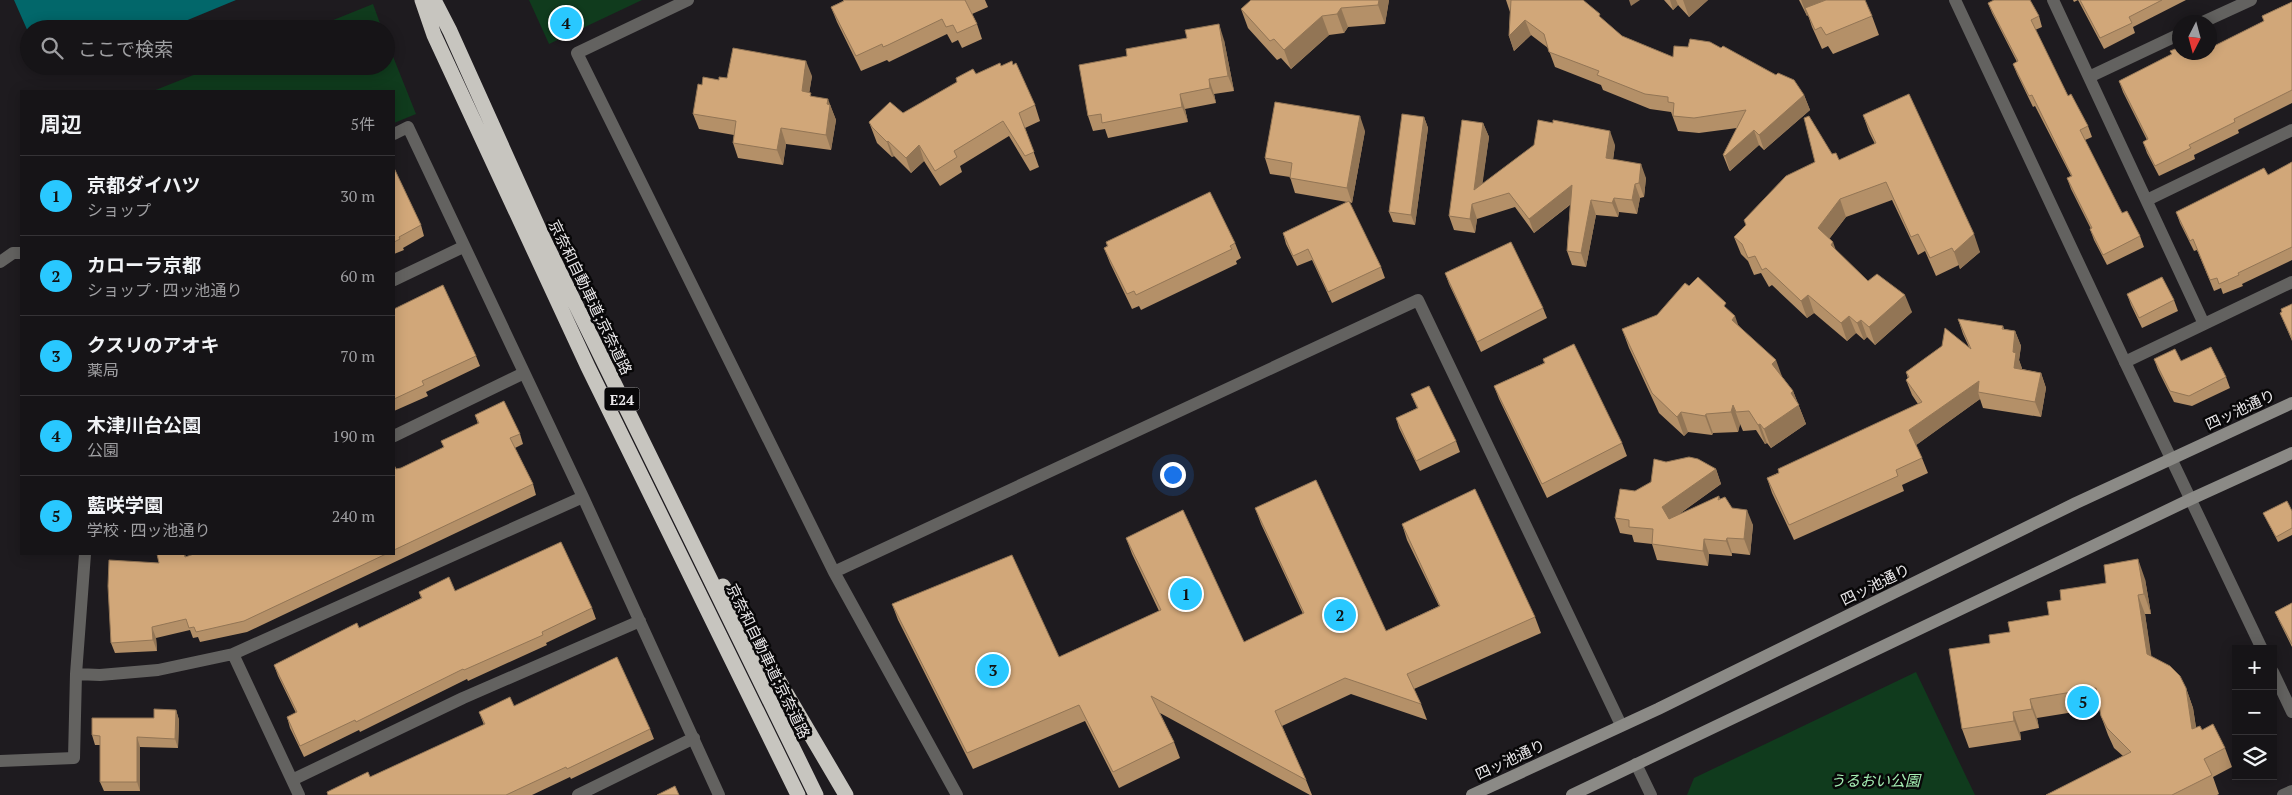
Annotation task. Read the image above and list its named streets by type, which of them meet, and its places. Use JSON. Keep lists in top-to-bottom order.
{
  "streets": {
    "highway": ["京奈和自動車道;京奈道路", "E24"],
    "main road": ["四ッ池通り"]
  },
  "parks": ["うるおい公園"],
  "north": "bottom",
  "page": {
    "pins": [
      "4",
      "1",
      "2",
      "3",
      "5"
    ],
    "search": "ここで検索",
    "heading": ["周辺", "5件"],
    "list": [
      {
        "mark": "1",
        "name": "京都ダイハツ",
        "note": "ショップ",
        "value": "30 m"
      },
      {
        "mark": "2",
        "name": "カローラ京都",
        "note": "ショップ · 四ッ池通り",
        "value": "60 m"
      },
      {
        "mark": "3",
        "name": "クスリのアオキ",
        "note": "薬局",
        "value": "70 m"
      },
      {
        "mark": "4",
        "name": "木津川台公園",
        "note": "公園",
        "value": "190 m"
      },
      {
        "mark": "5",
        "name": "藍咲学園",
        "note": "学校 · 四ッ池通り",
        "value": "240 m"
      }
    ],
    "map_buttons": ["+", "−"]
  }
}
